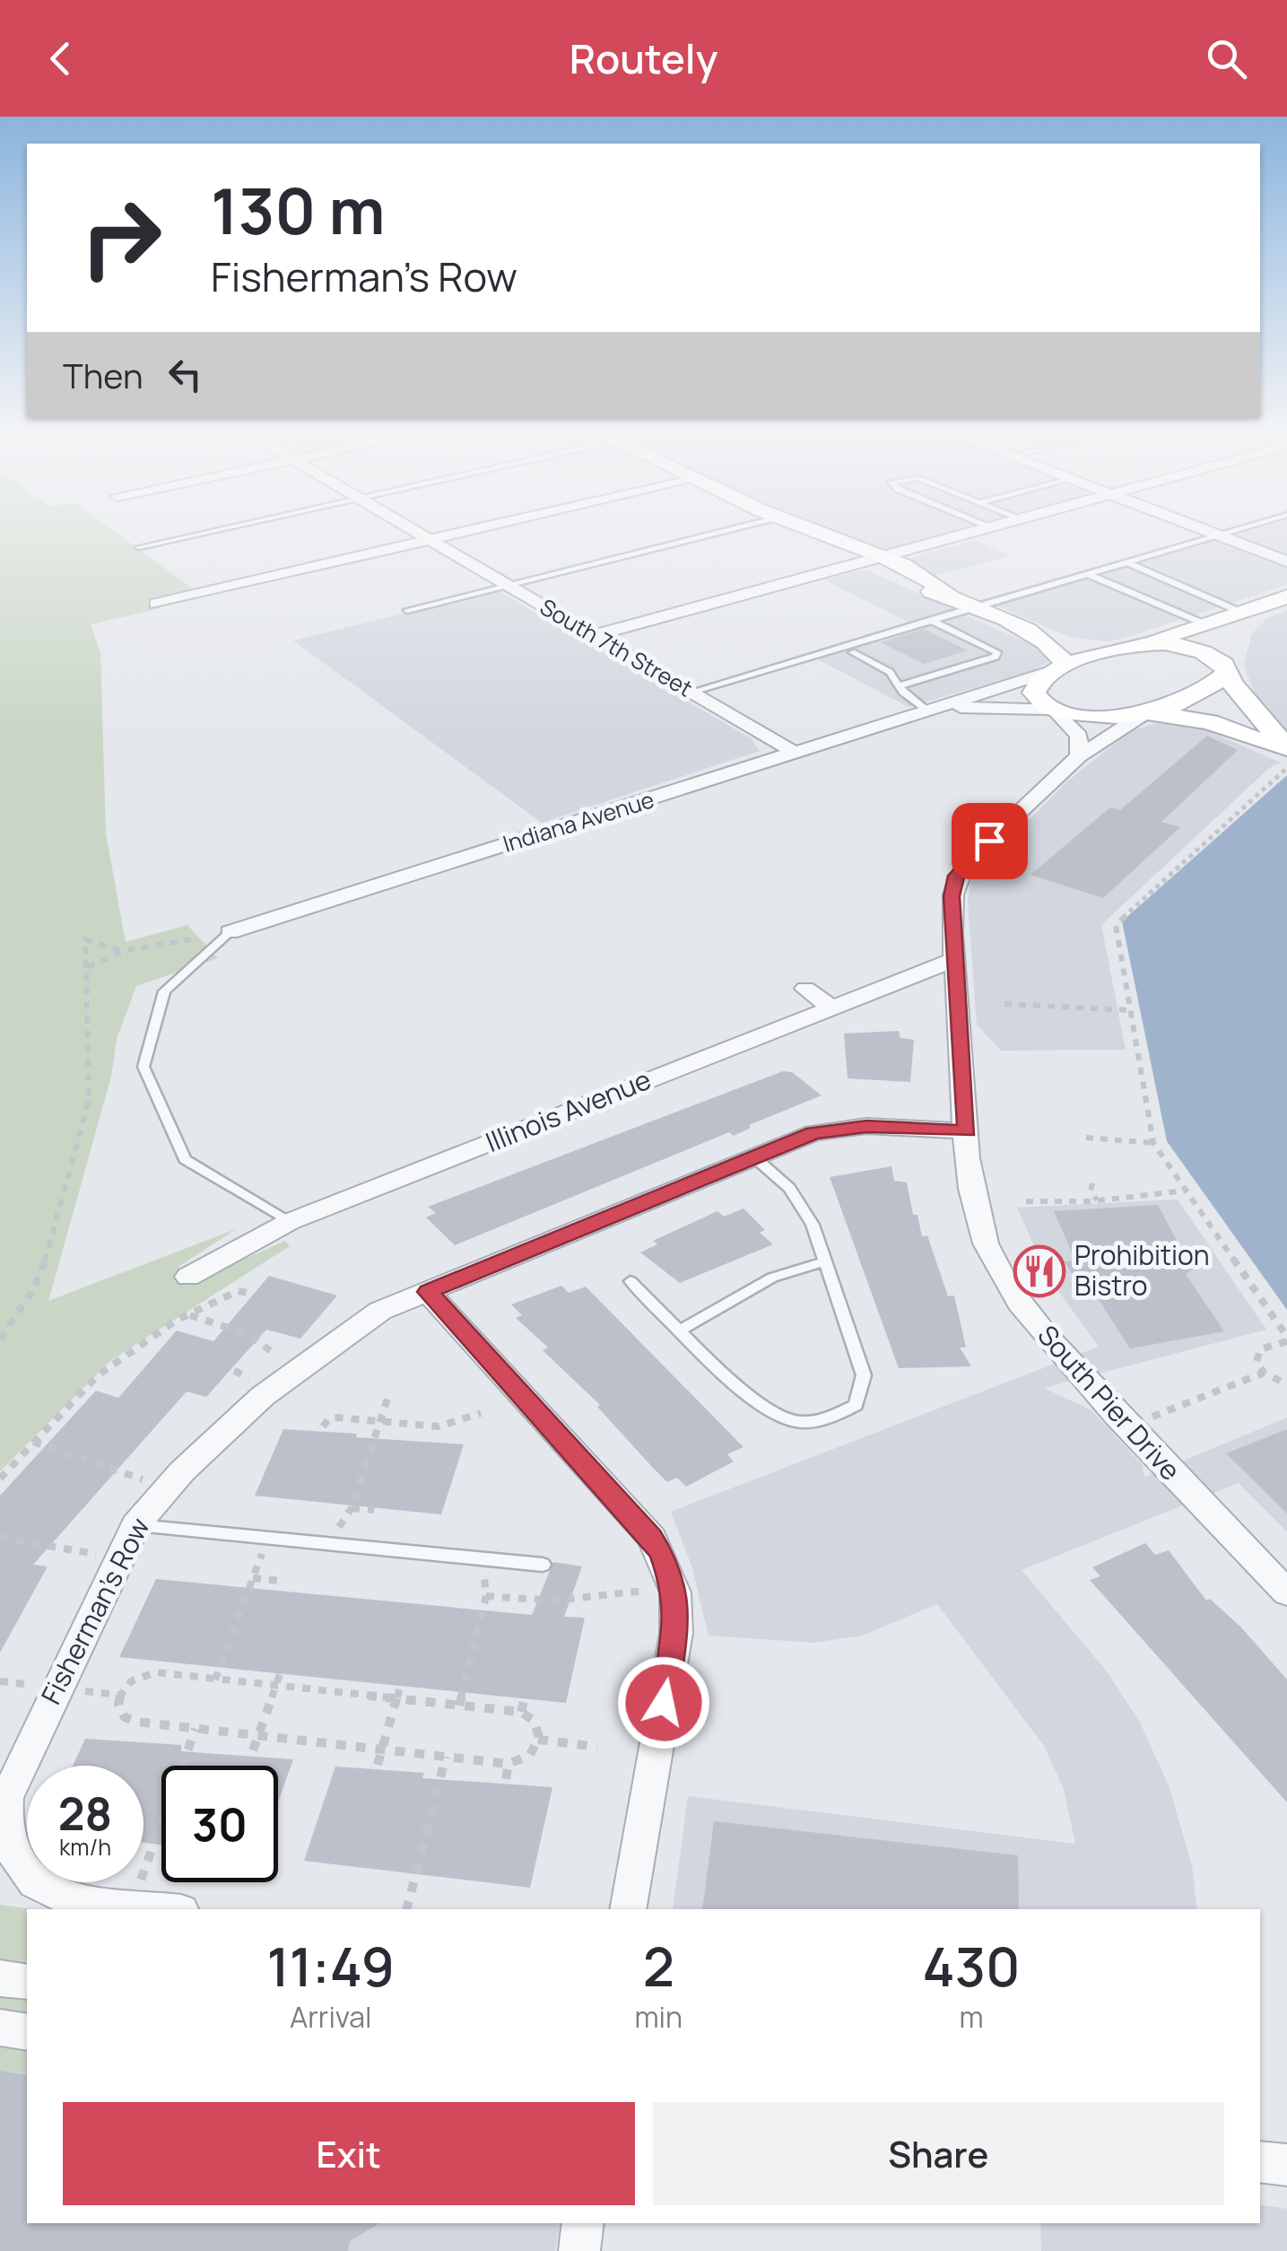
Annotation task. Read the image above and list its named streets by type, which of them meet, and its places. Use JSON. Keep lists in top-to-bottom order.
{
  "streets": {
    "street": [
      "South 7th Street",
      "Indiana Avenue",
      "Illinois Avenue",
      "South Pier Drive",
      "Fisherman's Row"
    ]
  },
  "crossings": [
    ["South 7th Street", "Indiana Avenue"],
    ["Illinois Avenue", "South Pier Drive"],
    ["South Pier Drive", "Fisherman's Row"]
  ],
  "places": {
    "restaurant": ["Prohibition Bistro"]
  },
  "page": {
    "header": "Routely",
    "turn": ["130 m", "Fisherman's Row"],
    "then": "Then",
    "speed": "28 km/h",
    "limit": "30",
    "eta": [
      "11:49",
      "Arrival",
      "2",
      "min",
      "430",
      "m"
    ],
    "buttons": ["Exit", "Share"]
  }
}
